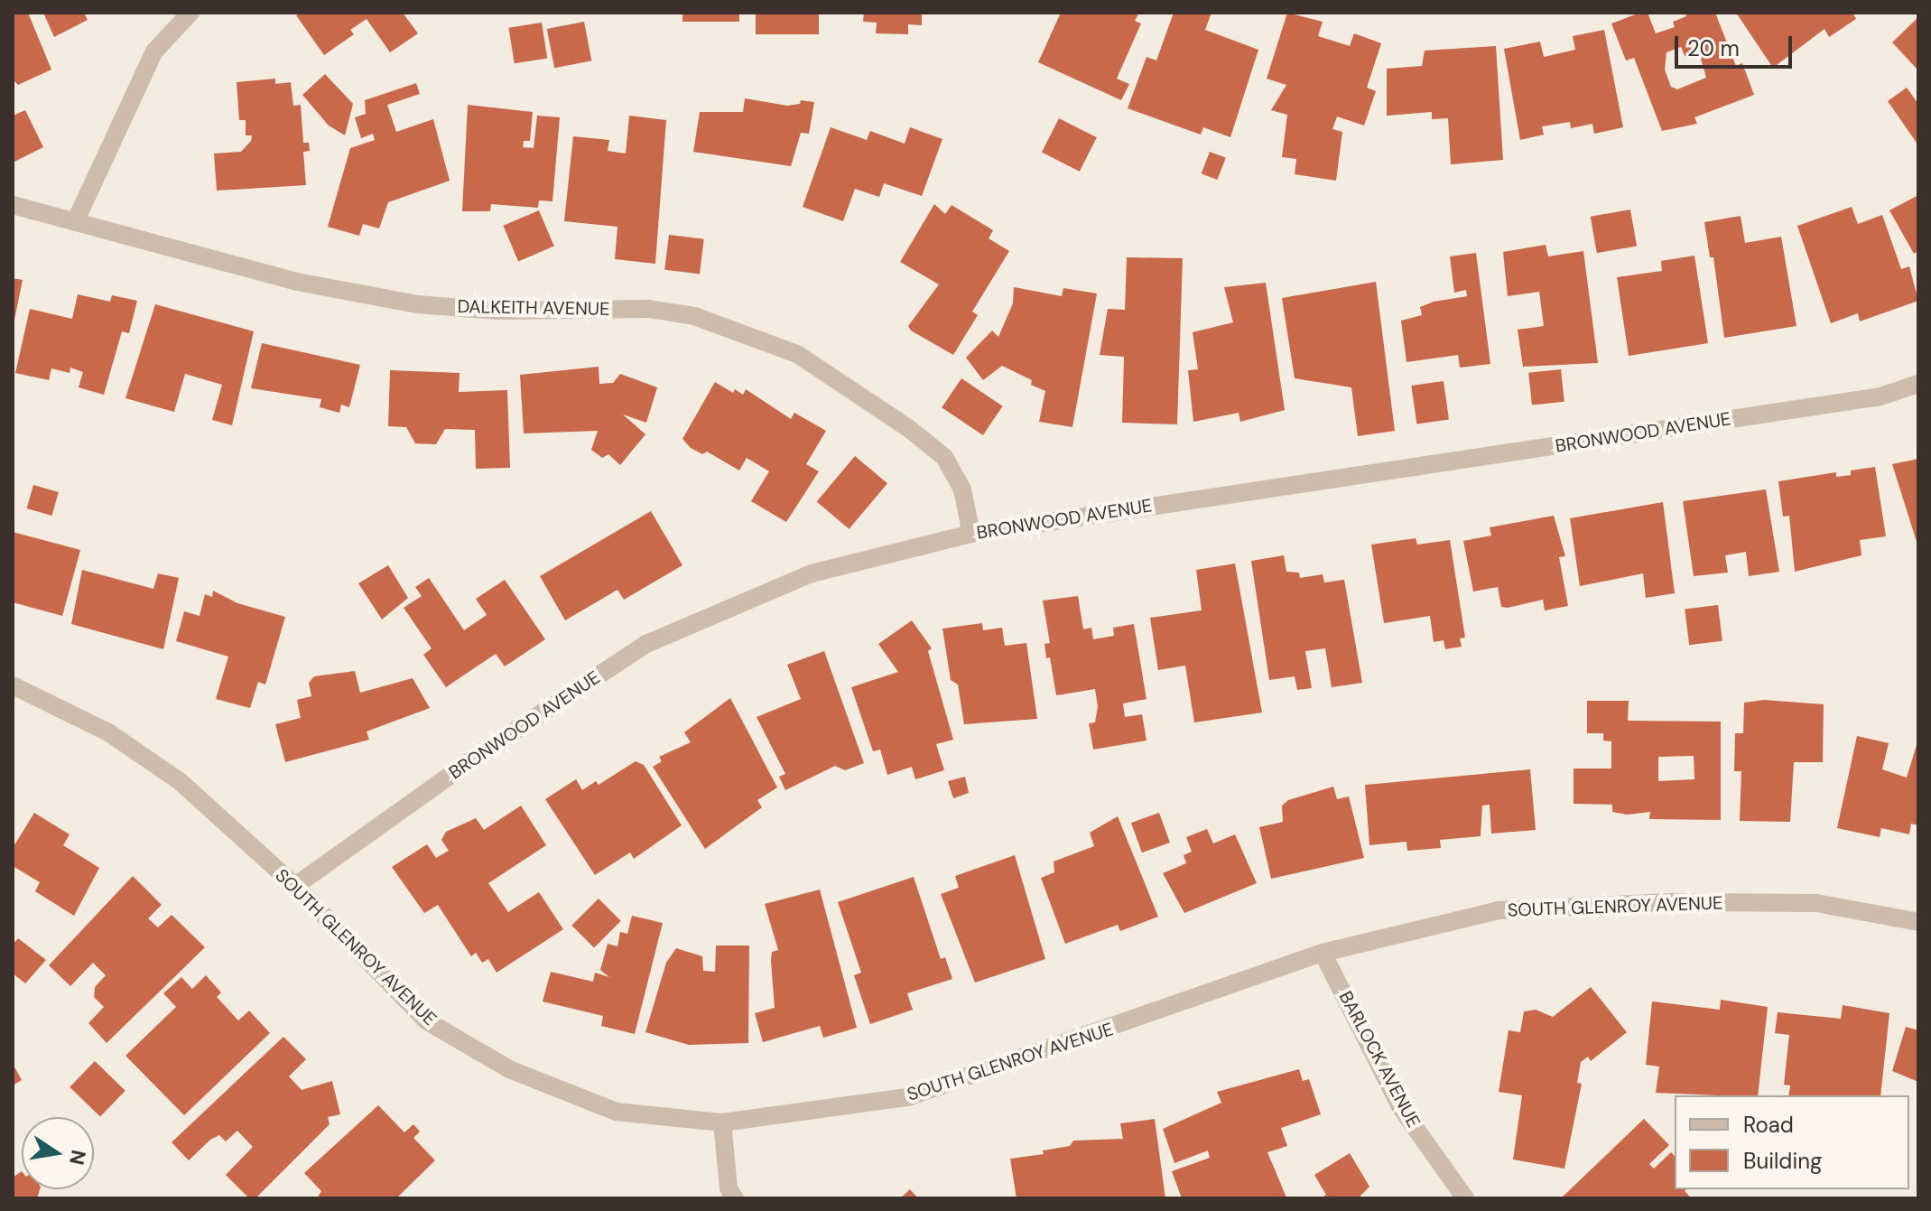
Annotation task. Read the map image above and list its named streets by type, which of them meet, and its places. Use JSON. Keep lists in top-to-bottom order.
{
  "streets": {
    "street": [
      "DALKEITH AVENUE",
      "BRONWOOD AVENUE",
      "SOUTH GLENROY AVENUE",
      "BARLOCK AVENUE"
    ]
  },
  "crossings": [
    ["DALKEITH AVENUE", "BRONWOOD AVENUE"],
    ["BRONWOOD AVENUE", "SOUTH GLENROY AVENUE"],
    ["SOUTH GLENROY AVENUE", "BARLOCK AVENUE"]
  ],
  "legend": ["Road", "Building"],
  "scale_bar": "20 m",
  "north": "right"
}
